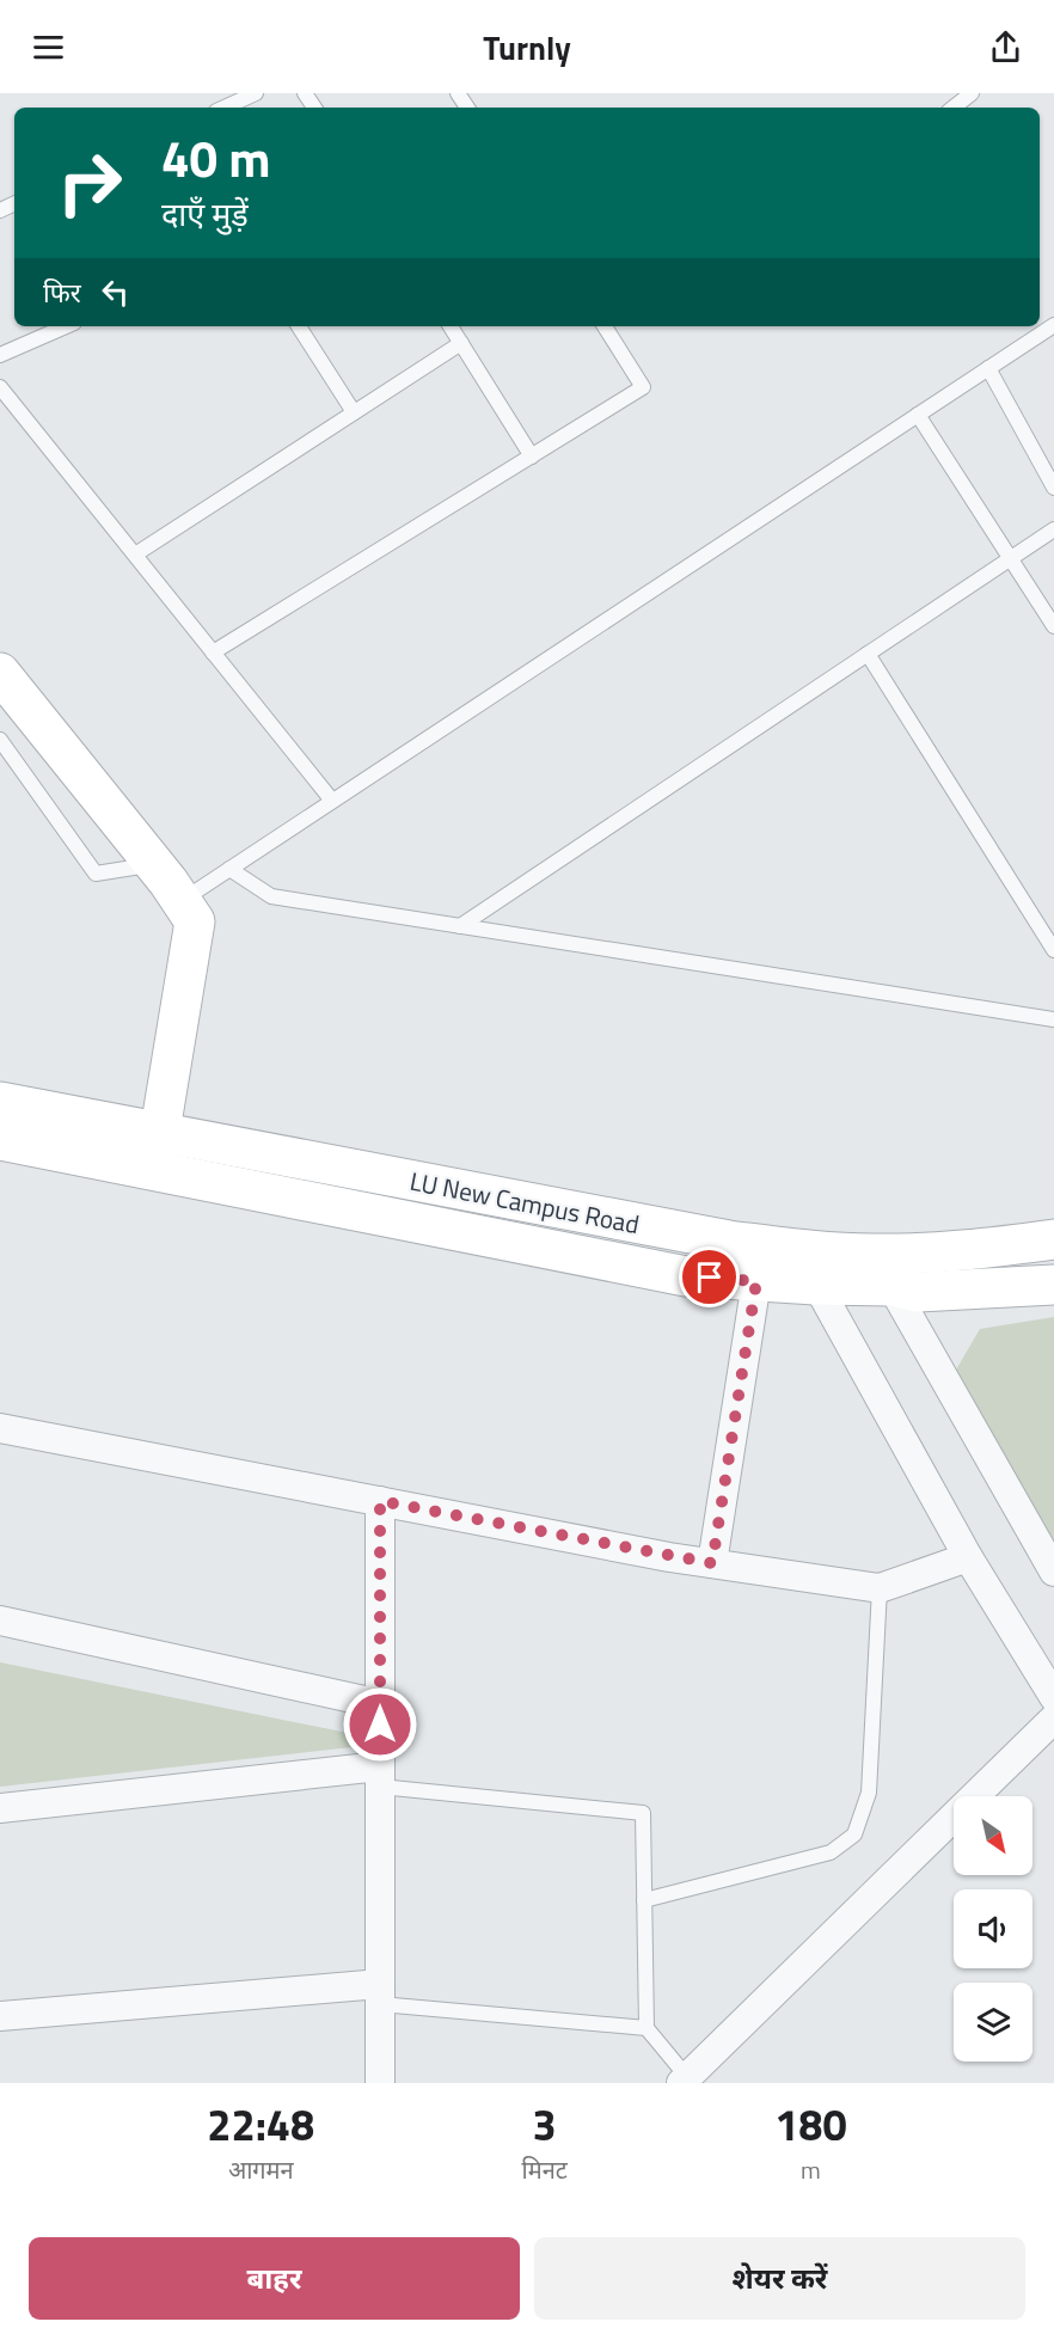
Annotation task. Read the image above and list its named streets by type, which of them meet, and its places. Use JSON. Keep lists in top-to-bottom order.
{
  "streets": {
    "street": ["LU New Campus Road"]
  },
  "north": "bottom right",
  "page": {
    "header": "Turnly",
    "turn": ["40 m", "दाएँ मुड़ें"],
    "then": "फिर",
    "eta": [
      "22:48",
      "आगमन",
      "3",
      "मिनट",
      "180",
      "m"
    ],
    "buttons": ["बाहर", "शेयर करें"]
  }
}
